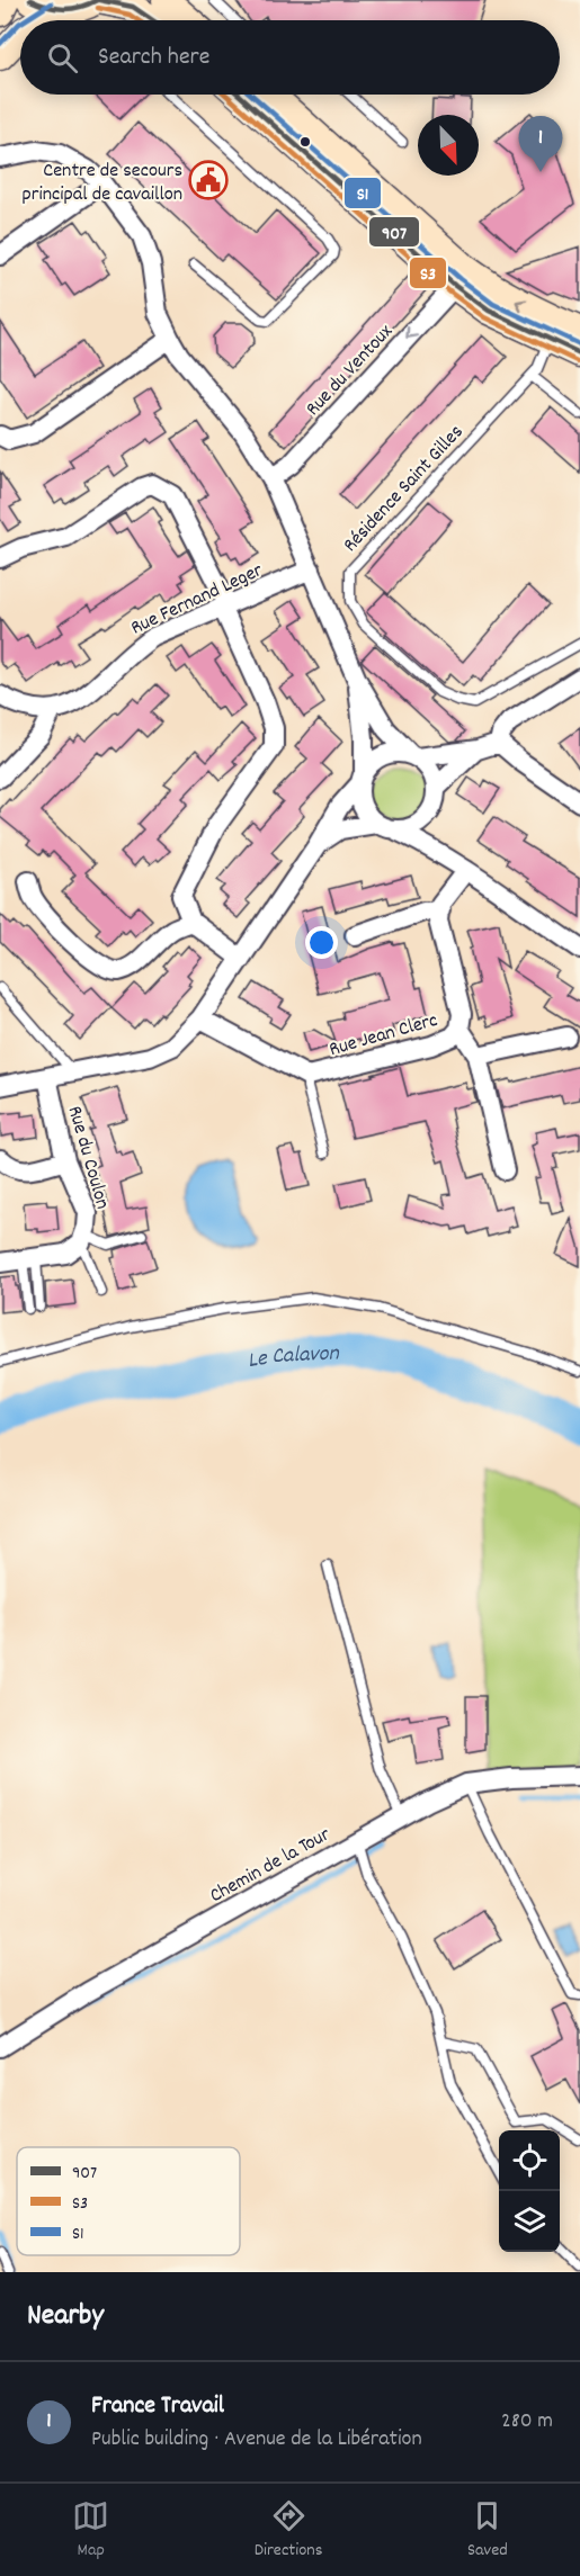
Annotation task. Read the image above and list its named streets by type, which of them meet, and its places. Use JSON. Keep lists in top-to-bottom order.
{
  "streets": {
    "street": [
      "Rue du Ventoux",
      "Rue Fernand Leger",
      "Rue Jean Clerc",
      "Rue du Coulon",
      "Chemin de la Tour"
    ],
    "lane": ["Résidence Saint Gilles"]
  },
  "one_way": ["Rue du Ventoux"],
  "water": ["Le Calavon"],
  "places": {
    "public building": ["Centre de secours principal de cavaillon"]
  },
  "lines": ["transit line 907", "transit line S1", "transit line S3"],
  "legend": ["907", "S3", "S1"],
  "north": "bottom right",
  "page": {
    "search": "Search here",
    "pins": "1",
    "heading": "Nearby",
    "list": [
      {
        "mark": "1",
        "name": "France Travail",
        "note": "Public building · Avenue de la Libération",
        "value": "280 m"
      }
    ],
    "nav": ["Map", "Directions", "Saved"]
  }
}
